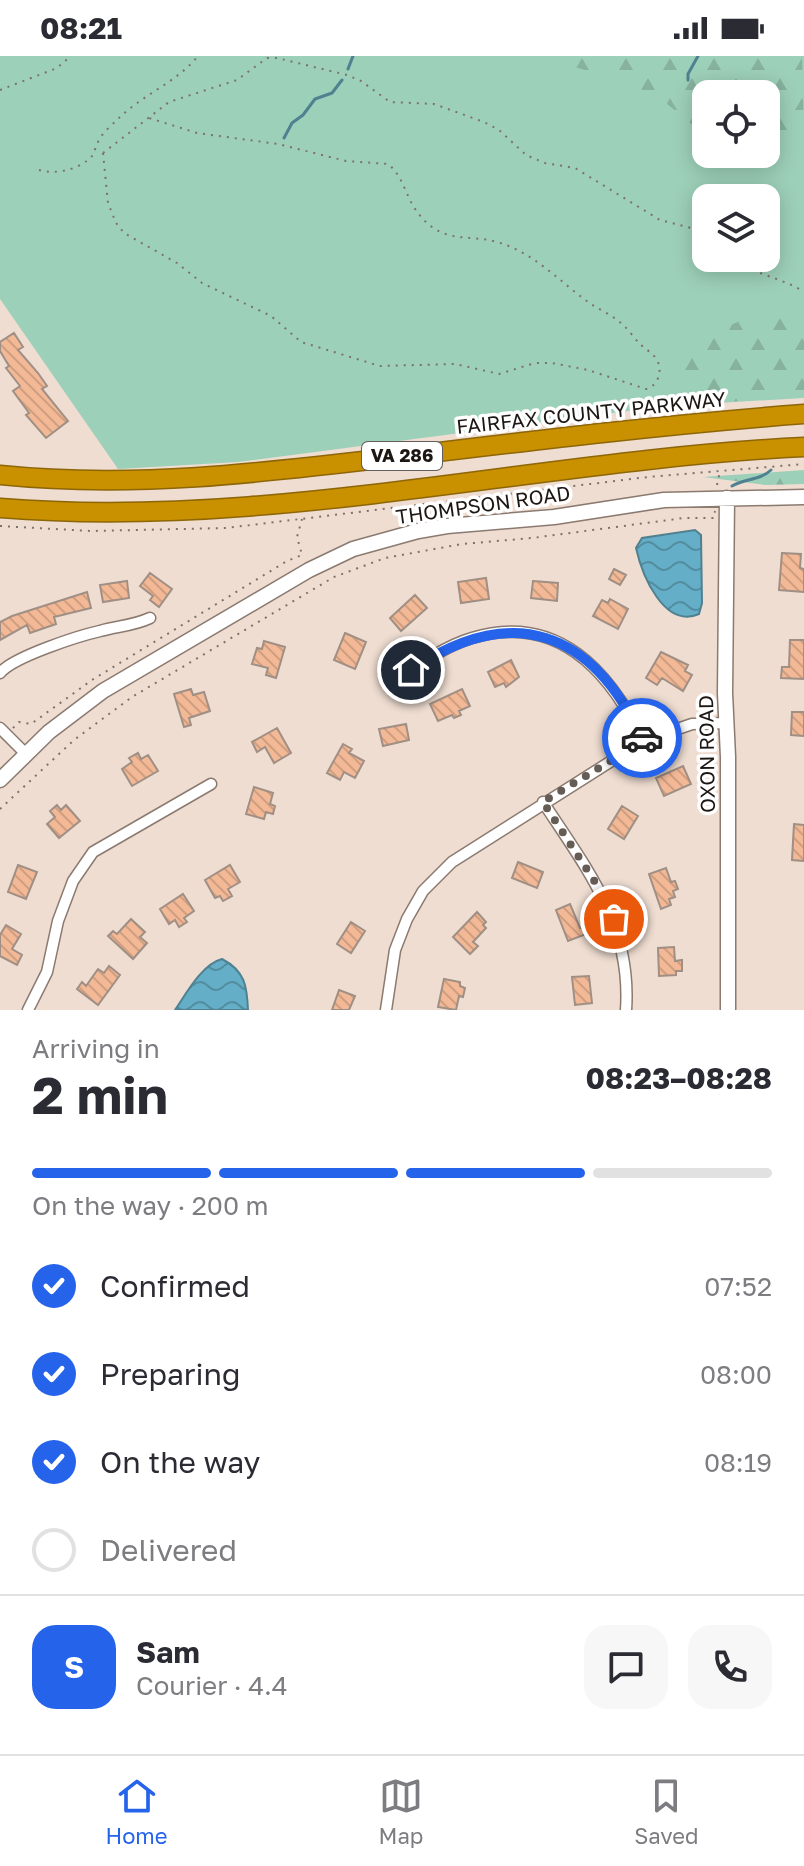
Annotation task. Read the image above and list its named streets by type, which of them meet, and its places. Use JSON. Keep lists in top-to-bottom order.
{
  "streets": {
    "highway": ["FAIRFAX COUNTY PARKWAY", "VA 286"],
    "street": ["THOMPSON ROAD", "OXON ROAD"]
  },
  "crossings": [
    ["THOMPSON ROAD", "OXON ROAD"]
  ],
  "page": {
    "status": "08:21",
    "heading": ["2 min", "Arriving in", "08:23–08:28"],
    "panel": ["Sam", "Courier · 4.4"],
    "bar": "On the way · 200 m",
    "list": [
      ["Confirmed", "07:52"],
      ["Preparing", "08:00"],
      ["On the way", "08:19"],
      "Delivered"
    ],
    "round": "S",
    "tabs": ["Home", "Map", "Saved"]
  }
}
